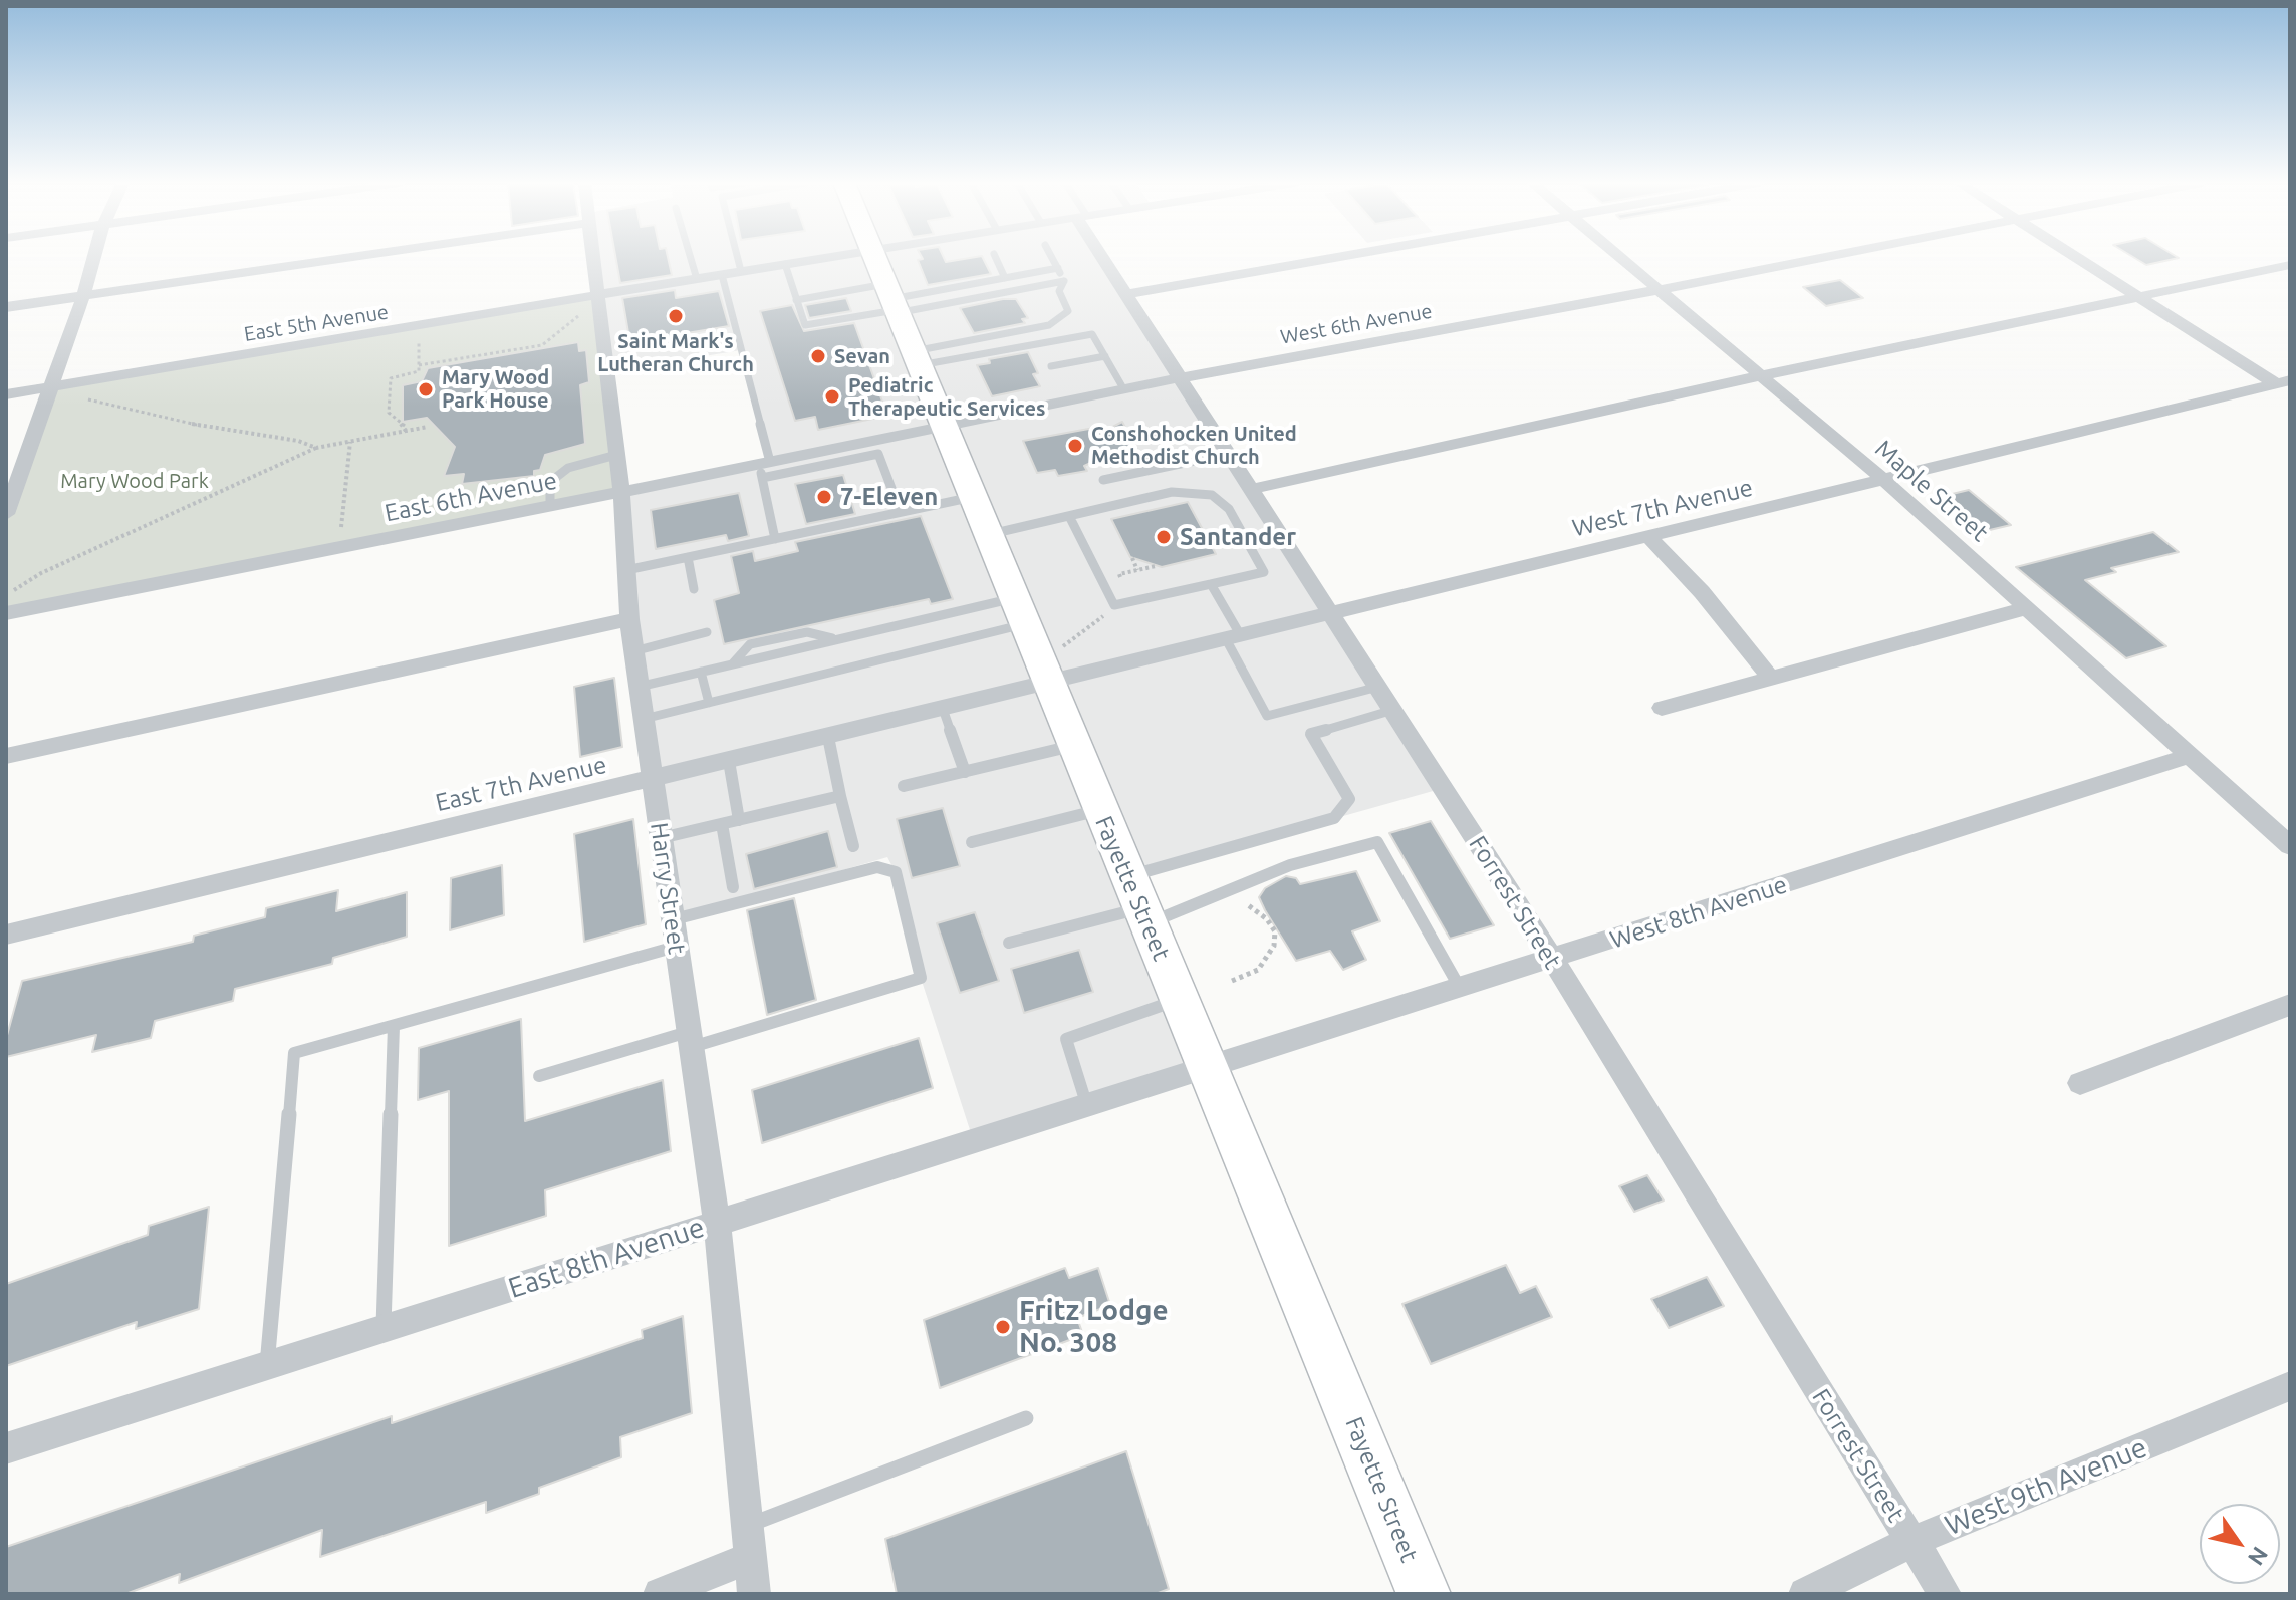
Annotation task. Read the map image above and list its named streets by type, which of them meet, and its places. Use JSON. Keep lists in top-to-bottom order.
{
  "streets": {
    "main road": ["Fayette Street"],
    "street": [
      "East 5th Avenue",
      "West 6th Avenue",
      "Maple Street",
      "East 6th Avenue",
      "West 7th Avenue",
      "East 7th Avenue",
      "Harry Street",
      "Forrest Street",
      "West 8th Avenue",
      "East 8th Avenue",
      "West 9th Avenue"
    ]
  },
  "crossings": [
    ["East 5th Avenue", "Harry Street"],
    ["West 6th Avenue", "Maple Street"],
    ["West 6th Avenue", "East 6th Avenue"],
    ["West 6th Avenue", "Fayette Street"],
    ["West 6th Avenue", "Forrest Street"],
    ["Maple Street", "West 7th Avenue"],
    ["Maple Street", "West 8th Avenue"],
    ["East 6th Avenue", "Harry Street"],
    ["East 6th Avenue", "Fayette Street"],
    ["West 7th Avenue", "East 7th Avenue"],
    ["West 7th Avenue", "Fayette Street"],
    ["West 7th Avenue", "Forrest Street"],
    ["East 7th Avenue", "Harry Street"],
    ["East 7th Avenue", "Fayette Street"],
    ["Harry Street", "East 8th Avenue"],
    ["Fayette Street", "West 8th Avenue"],
    ["Fayette Street", "East 8th Avenue"],
    ["Forrest Street", "West 8th Avenue"],
    ["Forrest Street", "West 9th Avenue"],
    ["West 8th Avenue", "East 8th Avenue"]
  ],
  "parks": ["Mary Wood Park"],
  "places": [
    "Saint Mark's Lutheran Church",
    "Sevan",
    "Mary Wood Park House",
    "Pediatric Therapeutic Services",
    "Conshohocken United Methodist Church",
    "7-Eleven",
    "Santander",
    "Fritz Lodge No. 308"
  ],
  "north": "bottom right"
}
